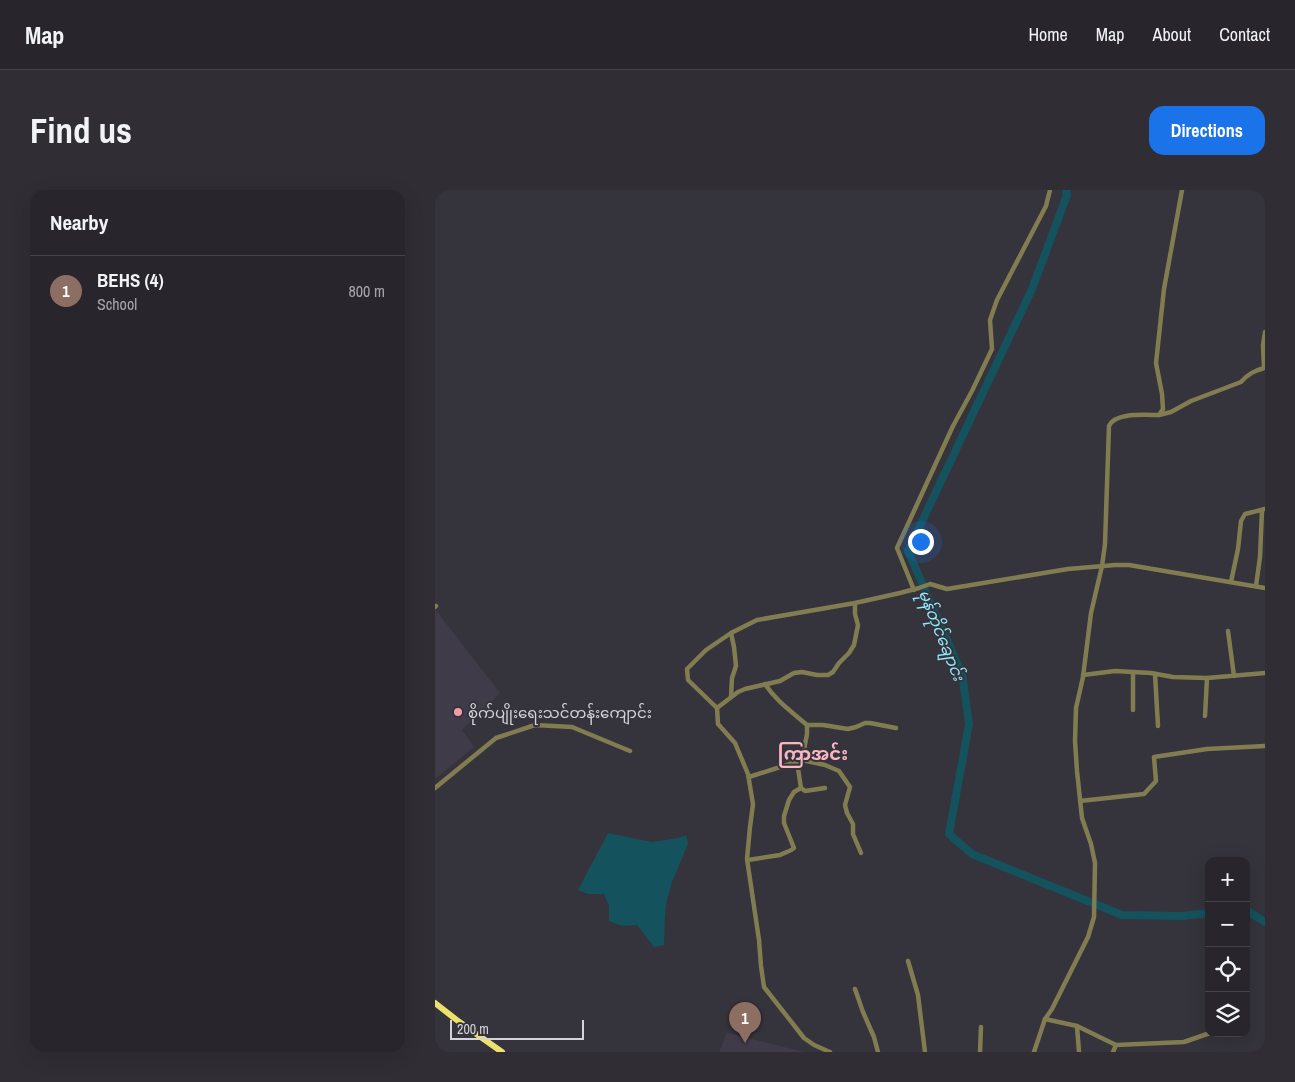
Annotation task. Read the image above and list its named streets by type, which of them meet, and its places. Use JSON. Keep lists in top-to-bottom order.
{
  "districts": ["ကြာအင်း"],
  "water": ["မုန်တိုင်ချောင်း"],
  "places": ["စိုက်ပျိုးရေးသင်တန်းကျောင်း"],
  "scale_bar": "200 m",
  "page": {
    "header": "Map",
    "nav": [
      "Home",
      "Map",
      "About",
      "Contact"
    ],
    "buttons": "Directions",
    "title": "Find us",
    "heading": "Nearby",
    "list": [
      {
        "mark": "1",
        "name": "BEHS (4)",
        "note": "School",
        "value": "800 m"
      }
    ],
    "map_buttons": ["+", "−"],
    "pins": "1",
    "scale": "200 m"
  }
}
